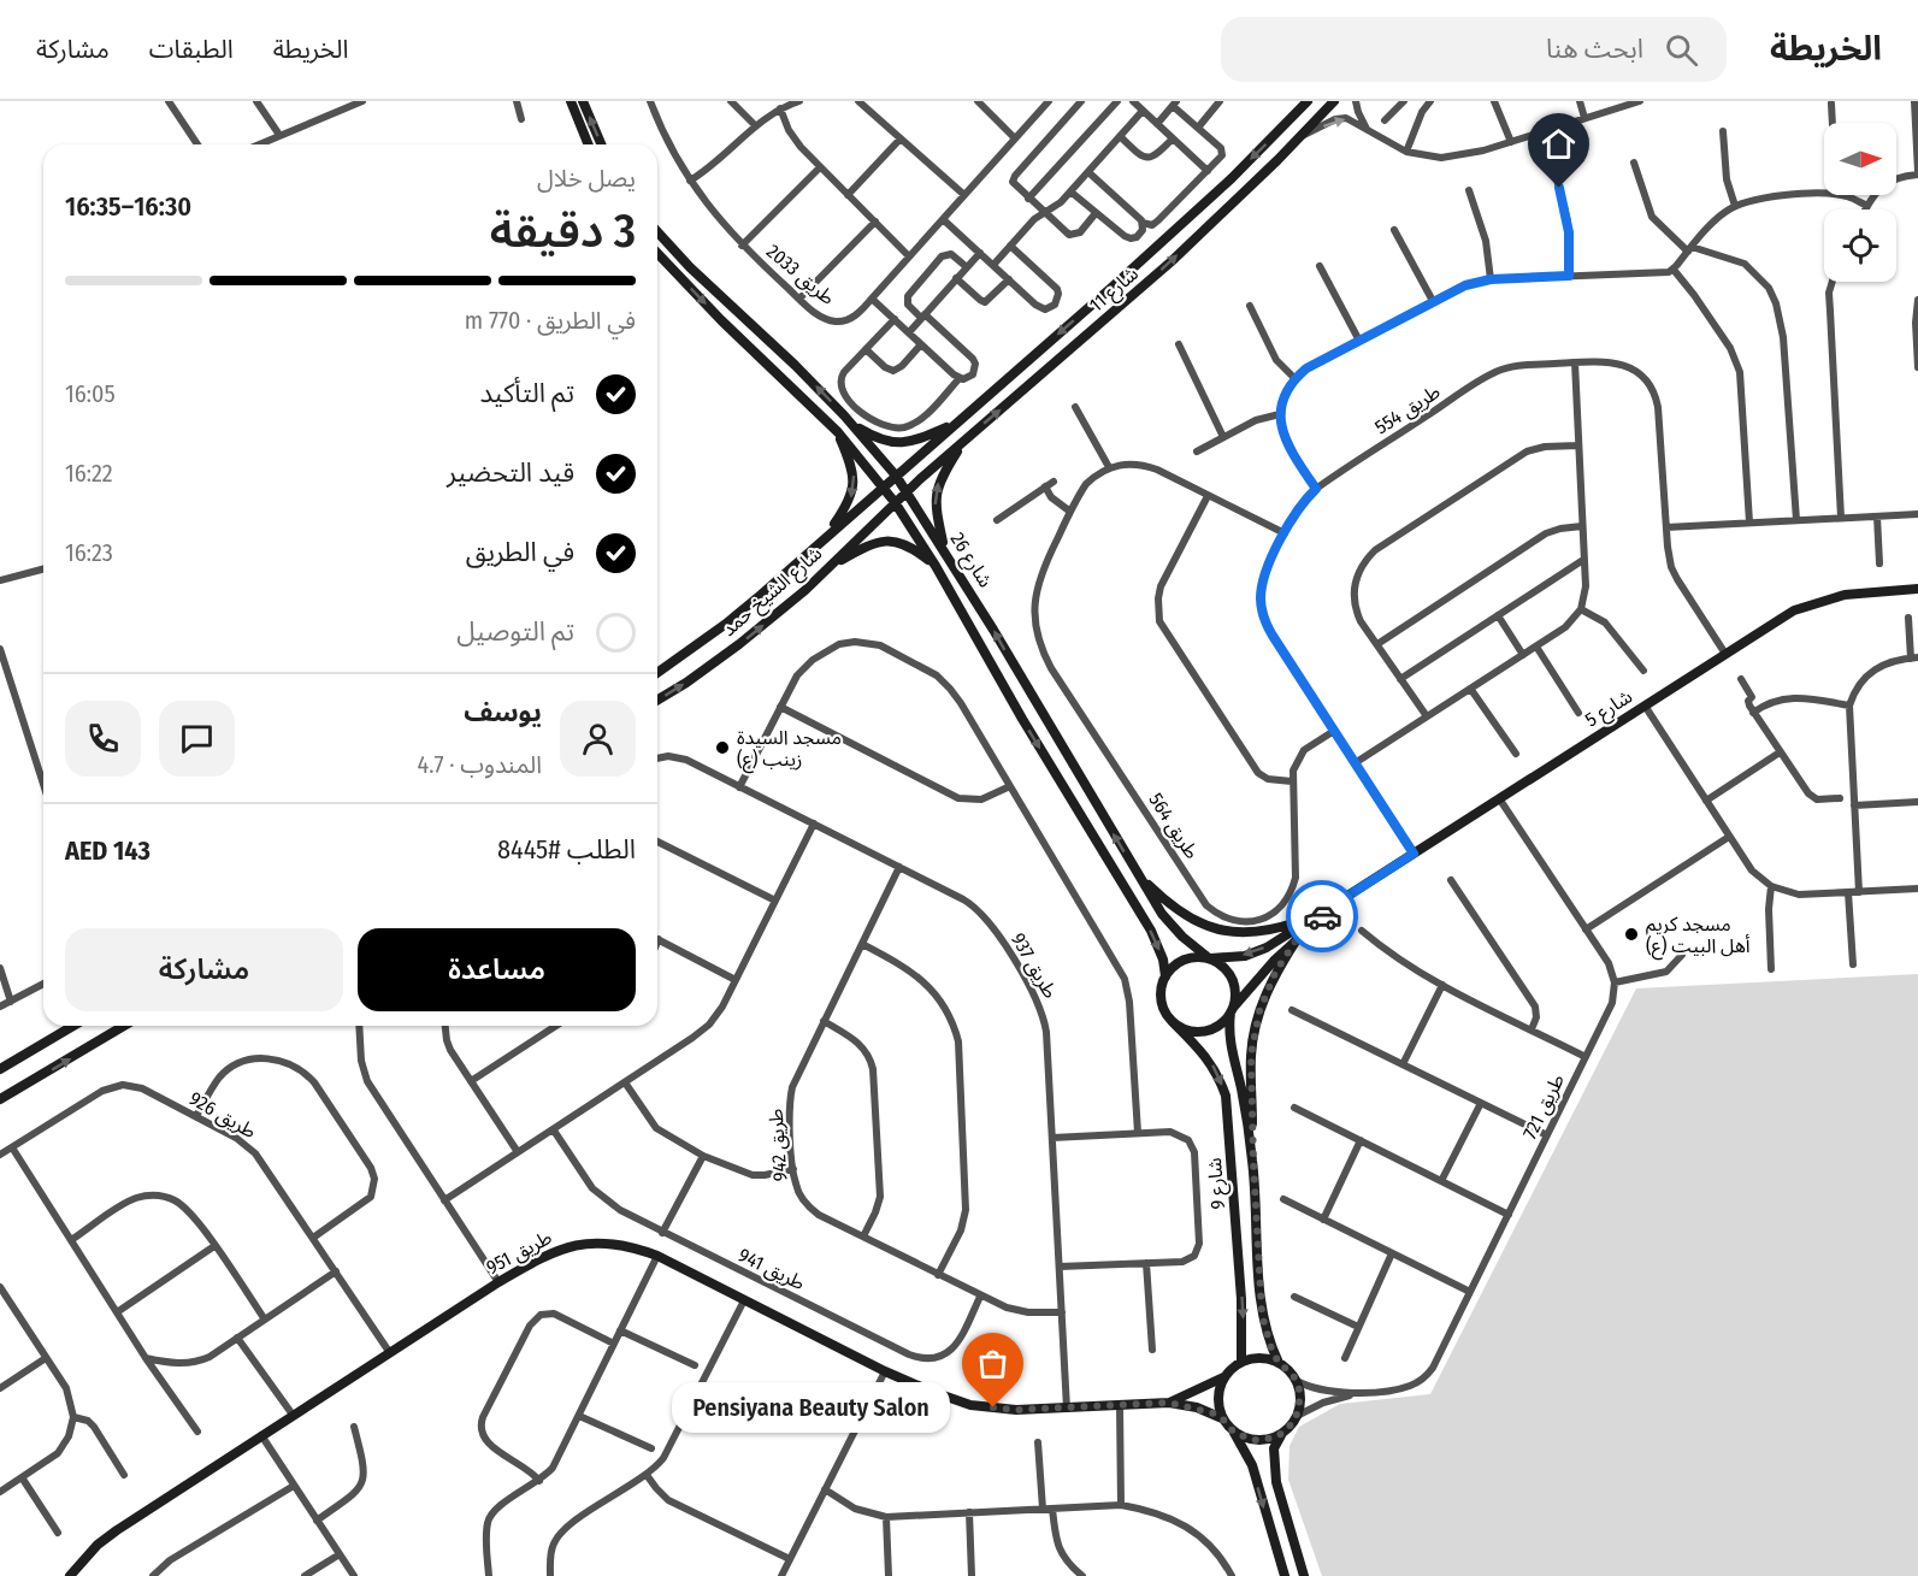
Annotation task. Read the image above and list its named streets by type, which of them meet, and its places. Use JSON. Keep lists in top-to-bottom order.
{
  "streets": {
    "main road": [
      "شارع 11",
      "شارع 26",
      "شارع الشيخ حمد",
      "شارع 5",
      "شارع 9",
      "طريق 951"
    ],
    "street": [
      "طريق 2033",
      "طريق 554",
      "طريق 564",
      "طريق 937",
      "طريق 721",
      "طريق 926",
      "طريق 942",
      "طريق 941"
    ]
  },
  "crossings": [
    ["شارع 11", "شارع 26"],
    ["شارع 11", "شارع الشيخ حمد"],
    ["طريق 554", "شارع 5"],
    ["طريق 554", "طريق 564"],
    ["شارع 26", "شارع الشيخ حمد"],
    ["شارع 26", "شارع 5"],
    ["شارع 26", "شارع 9"],
    ["شارع 5", "شارع 9"],
    ["طريق 937", "طريق 942"],
    ["طريق 937", "طريق 951"],
    ["طريق 721", "شارع 9"],
    ["طريق 721", "طريق 951"],
    ["طريق 926", "طريق 951"],
    ["طريق 942", "طريق 941"],
    ["شارع 9", "طريق 951"]
  ],
  "places": ["مسجد السيدة زينب (ع)", "مسجد كريم أهل البيت (ع)", "Pensiyana Beauty Salon"],
  "north": "right",
  "page": {
    "header": "الخريطة",
    "search": "ابحث هنا",
    "nav": ["الخريطة", "الطبقات", "مشاركة"],
    "heading": ["3 دقيقة", "يصل خلال", "16:30–16:35"],
    "panel": [
      "يوسف",
      "المندوب · 4.7",
      "الطلب #8445",
      "AED 143"
    ],
    "bar": "في الطريق · 770 m",
    "list": [
      ["تم التأكيد", "16:05"],
      ["قيد التحضير", "16:22"],
      ["في الطريق", "16:23"],
      "تم التوصيل"
    ],
    "buttons": ["مساعدة", "مشاركة"],
    "bubble": "Pensiyana Beauty Salon"
  }
}
